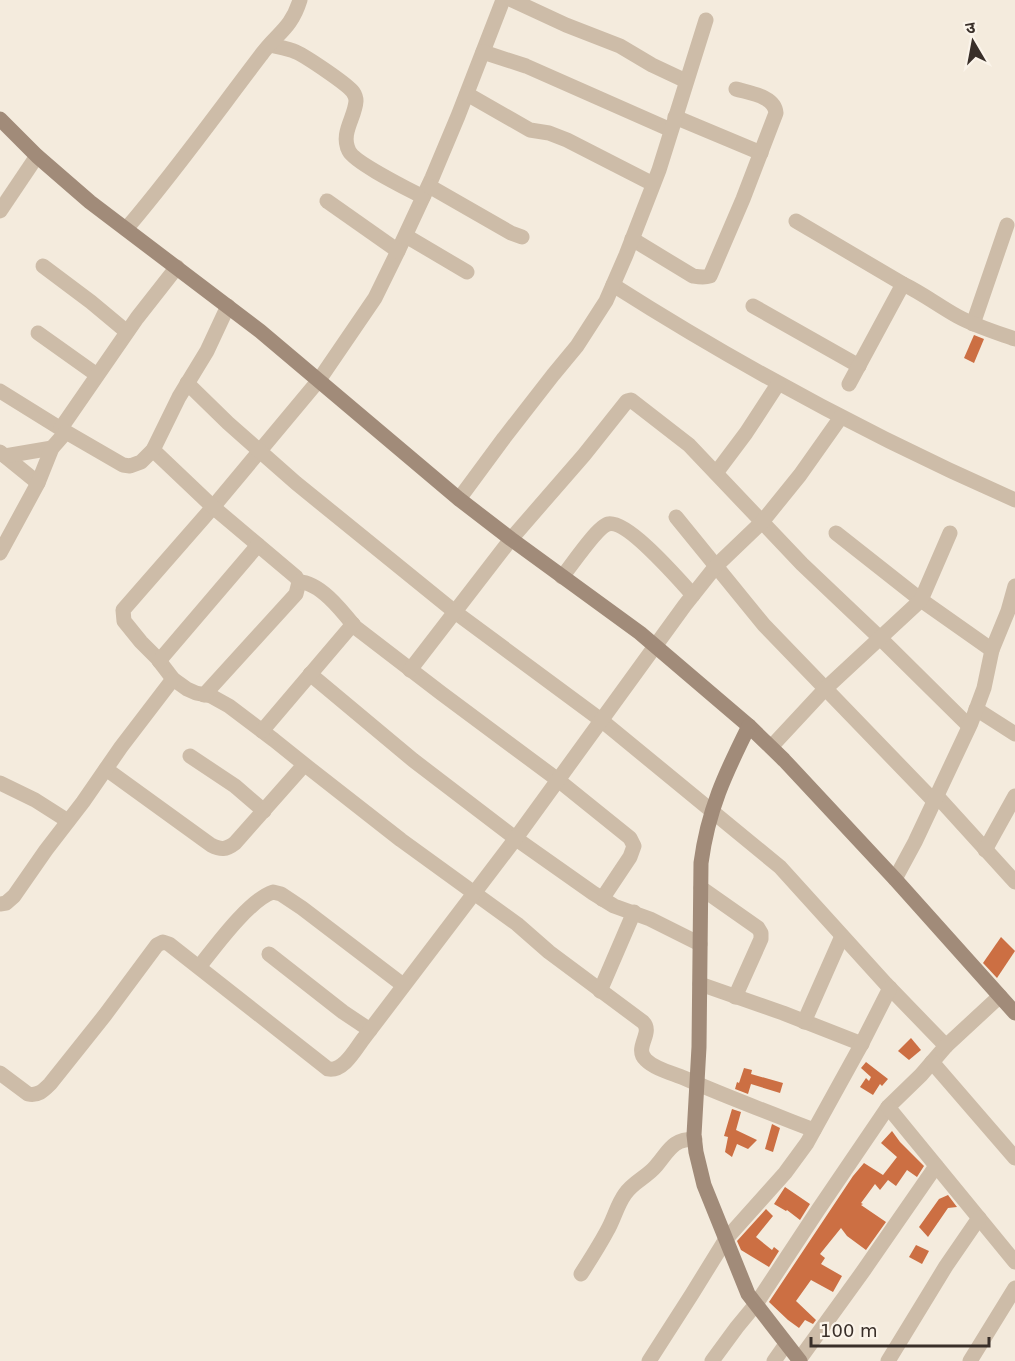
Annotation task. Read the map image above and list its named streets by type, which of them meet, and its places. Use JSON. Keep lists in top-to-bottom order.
{
  "scale_bar": "100 m",
  "north": "top"
}
